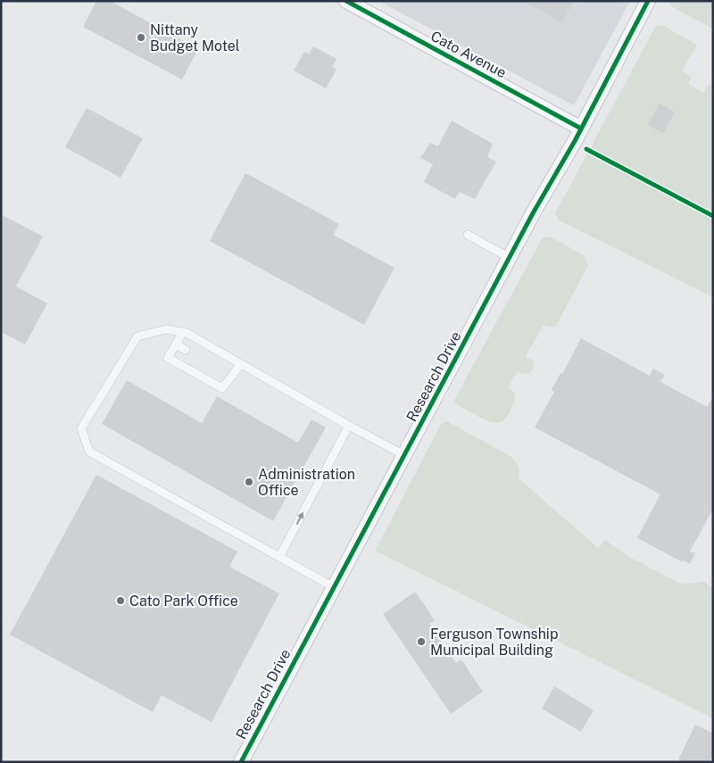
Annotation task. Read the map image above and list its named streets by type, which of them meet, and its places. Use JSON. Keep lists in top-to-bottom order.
{
  "streets": {
    "street": ["Cato Avenue", "Research Drive"]
  },
  "crossings": [
    ["Cato Avenue", "Research Drive"]
  ],
  "places": [
    "Nittany Budget Motel",
    "Administration Office",
    "Cato Park Office",
    "Ferguson Township Municipal Building"
  ]
}
